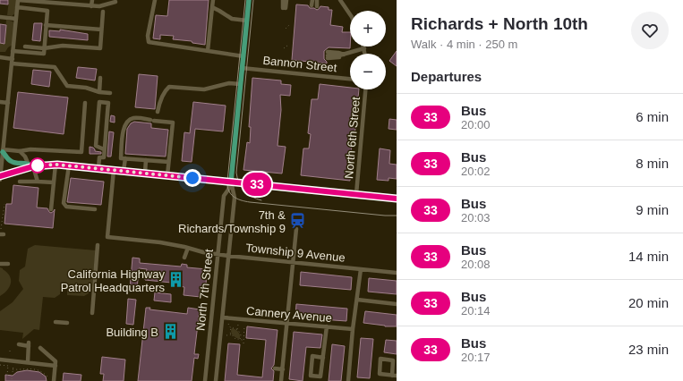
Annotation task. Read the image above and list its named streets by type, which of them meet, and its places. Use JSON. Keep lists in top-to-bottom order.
{
  "streets": {
    "main road": ["North 7th Street"],
    "street": [
      "Bannon Street",
      "North 6th Street",
      "Township 9 Avenue",
      "Cannery Avenue"
    ]
  },
  "crossings": [
    ["Bannon Street", "North 7th Street"],
    ["Township 9 Avenue", "North 7th Street"],
    ["North 7th Street", "Cannery Avenue"]
  ],
  "places": {
    "station": ["7th & Richards/Township 9"],
    "building": ["California Highway Patrol Headquarters", "Building B"]
  },
  "lines": ["bus line 33"],
  "page": {
    "on_map": "33",
    "heading": [
      ["Richards + North 10th", "Walk · 4 min · 250 m"],
      "Departures"
    ],
    "map_buttons": ["+", "−"],
    "list": [
      {
        "mark": "33",
        "name": "Bus",
        "note": "20:00",
        "value": "6 min"
      },
      {
        "mark": "33",
        "name": "Bus",
        "note": "20:02",
        "value": "8 min"
      },
      {
        "mark": "33",
        "name": "Bus",
        "note": "20:03",
        "value": "9 min"
      },
      {
        "mark": "33",
        "name": "Bus",
        "note": "20:08",
        "value": "14 min"
      },
      {
        "mark": "33",
        "name": "Bus",
        "note": "20:14",
        "value": "20 min"
      },
      {
        "mark": "33",
        "name": "Bus",
        "note": "20:17",
        "value": "23 min"
      }
    ]
  }
}
